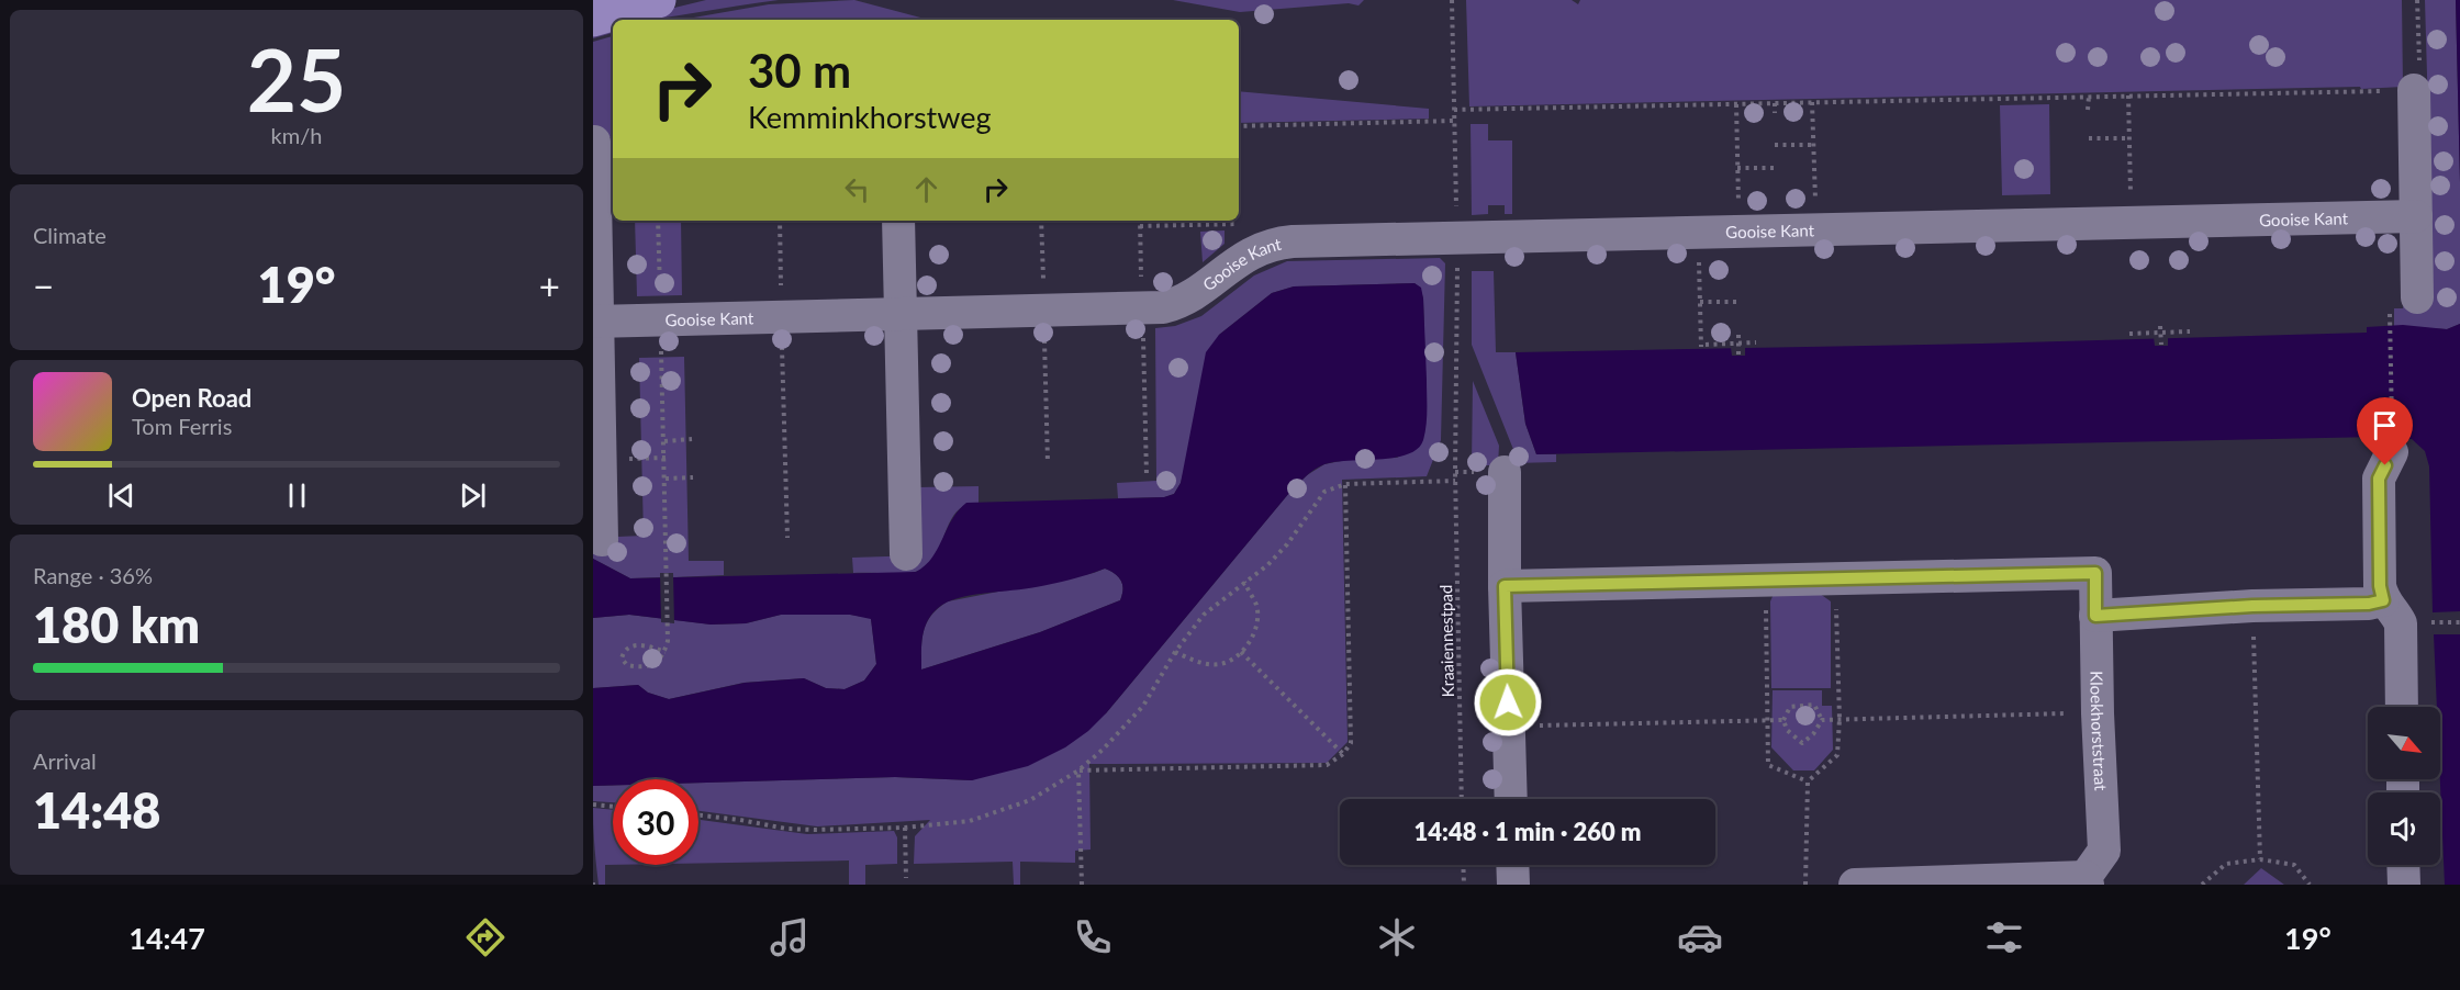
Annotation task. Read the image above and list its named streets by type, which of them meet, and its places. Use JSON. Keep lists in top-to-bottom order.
{
  "streets": {
    "street": ["Gooise Kant", "Kloekhorststraat"],
    "path": ["Kraaiennestpad"]
  },
  "north": "bottom right",
  "page": {
    "tile": [
      ["25", "km/h"],
      "Climate",
      ["Range · 36%", "180 km"],
      ["Arrival", "14:48"]
    ],
    "turn": ["30 m", "Kemminkhorstweg"],
    "heat": ["−", "19°", "+"],
    "song": ["Open Road", "Tom Ferris"],
    "limit": "30",
    "trip": "14:48 · 1 min · 260 m",
    "tabs": ["14:47", "19°"]
  }
}
